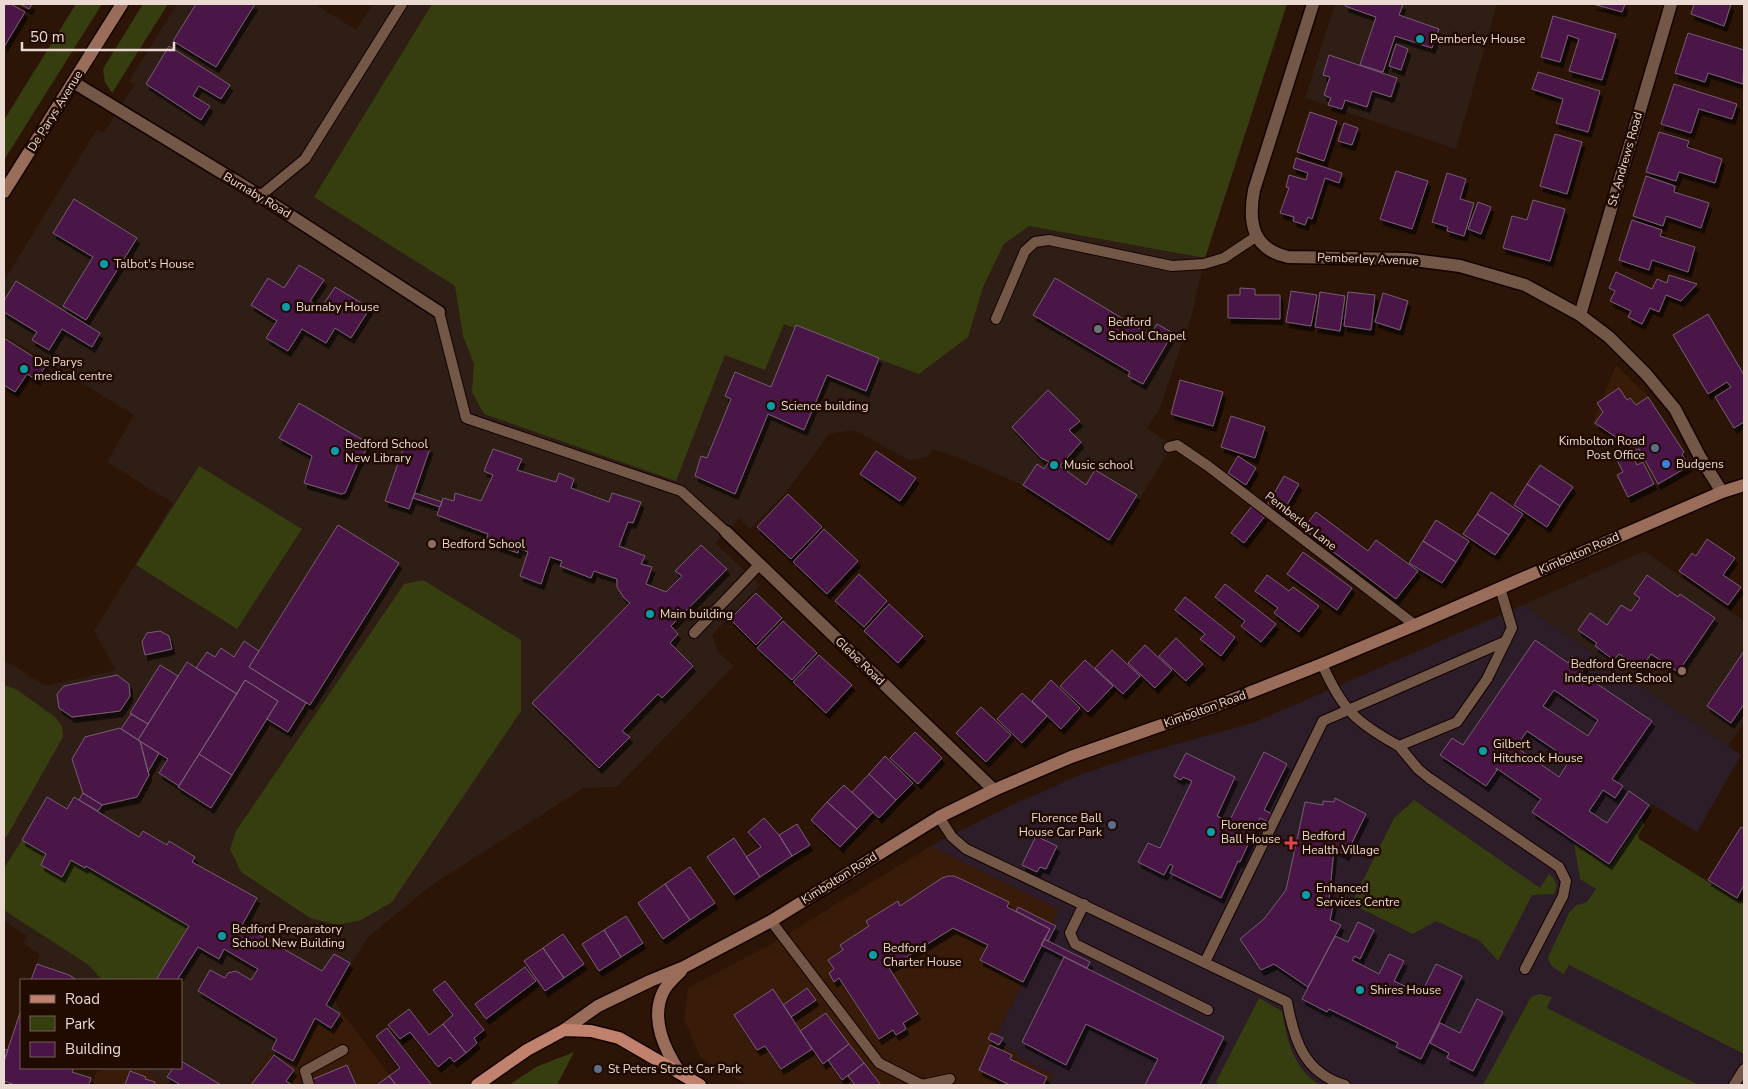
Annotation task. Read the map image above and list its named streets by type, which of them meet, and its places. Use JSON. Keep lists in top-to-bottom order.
{
  "streets": {
    "main road": ["De Parys Avenue", "Kimbolton Road"],
    "street": [
      "St. Andrews Road",
      "Burnaby Road",
      "Pemberley Avenue",
      "Glebe Road"
    ],
    "lane": ["Pemberley Lane"]
  },
  "crossings": [
    ["De Parys Avenue", "Burnaby Road"],
    ["St. Andrews Road", "Pemberley Avenue"],
    ["Pemberley Avenue", "Kimbolton Road"],
    ["Pemberley Lane", "Kimbolton Road"],
    ["Kimbolton Road", "Glebe Road"]
  ],
  "places": {
    "other": [
      "Pemberley House",
      "Talbot's House",
      "Burnaby House",
      "Bedford School Chapel",
      "De Parys medical centre",
      "Science building",
      "Kimbolton Road Post Office",
      "Bedford School New Library",
      "Budgens",
      "Music school",
      "Bedford School",
      "Main building",
      "Bedford Greenacre Independent School",
      "Gilbert Hitchcock House",
      "Florence Ball House Car Park",
      "Florence Ball House",
      "Enhanced Services Centre",
      "Bedford Preparatory School New Building",
      "Bedford Charter House",
      "Shires House",
      "St Peters Street Car Park"
    ],
    "health": ["Bedford Health Village"]
  },
  "legend": ["Road", "Park", "Building"],
  "scale_bar": "50 m"
}
